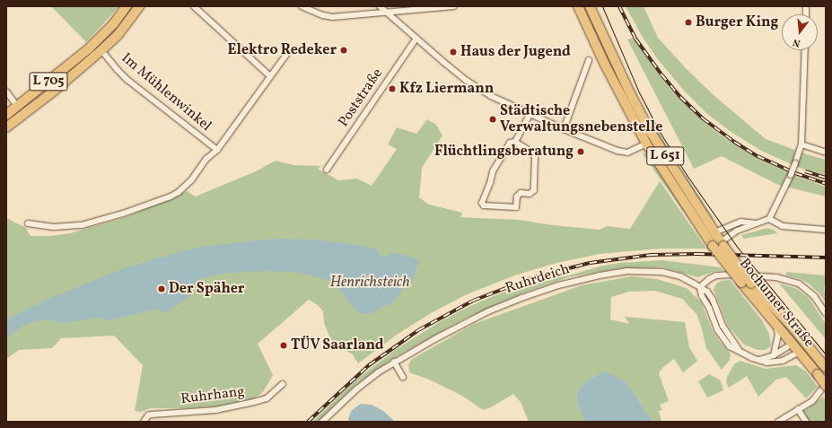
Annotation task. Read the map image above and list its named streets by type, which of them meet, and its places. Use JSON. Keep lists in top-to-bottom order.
{
  "streets": {
    "main road": [
      "L 705",
      "L 651",
      "Ruhrdeich",
      "Bochumer Straße"
    ],
    "street": ["Im Mühlenwinkel", "Poststraße", "Ruhrhang"]
  },
  "crossings": [
    ["L 705", "Im Mühlenwinkel"],
    ["L 651", "Bochumer Straße"],
    ["Ruhrdeich", "Bochumer Straße"]
  ],
  "water": ["Henrichsteich"],
  "places": [
    "Burger King",
    "Elektro Redeker",
    "Haus der Jugend",
    "Kfz Liermann",
    "Städtische Verwaltungsnebenstelle",
    "Flüchtlingsberatung",
    "Der Späher",
    "TÜV Saarland"
  ],
  "north": "bottom"
}
